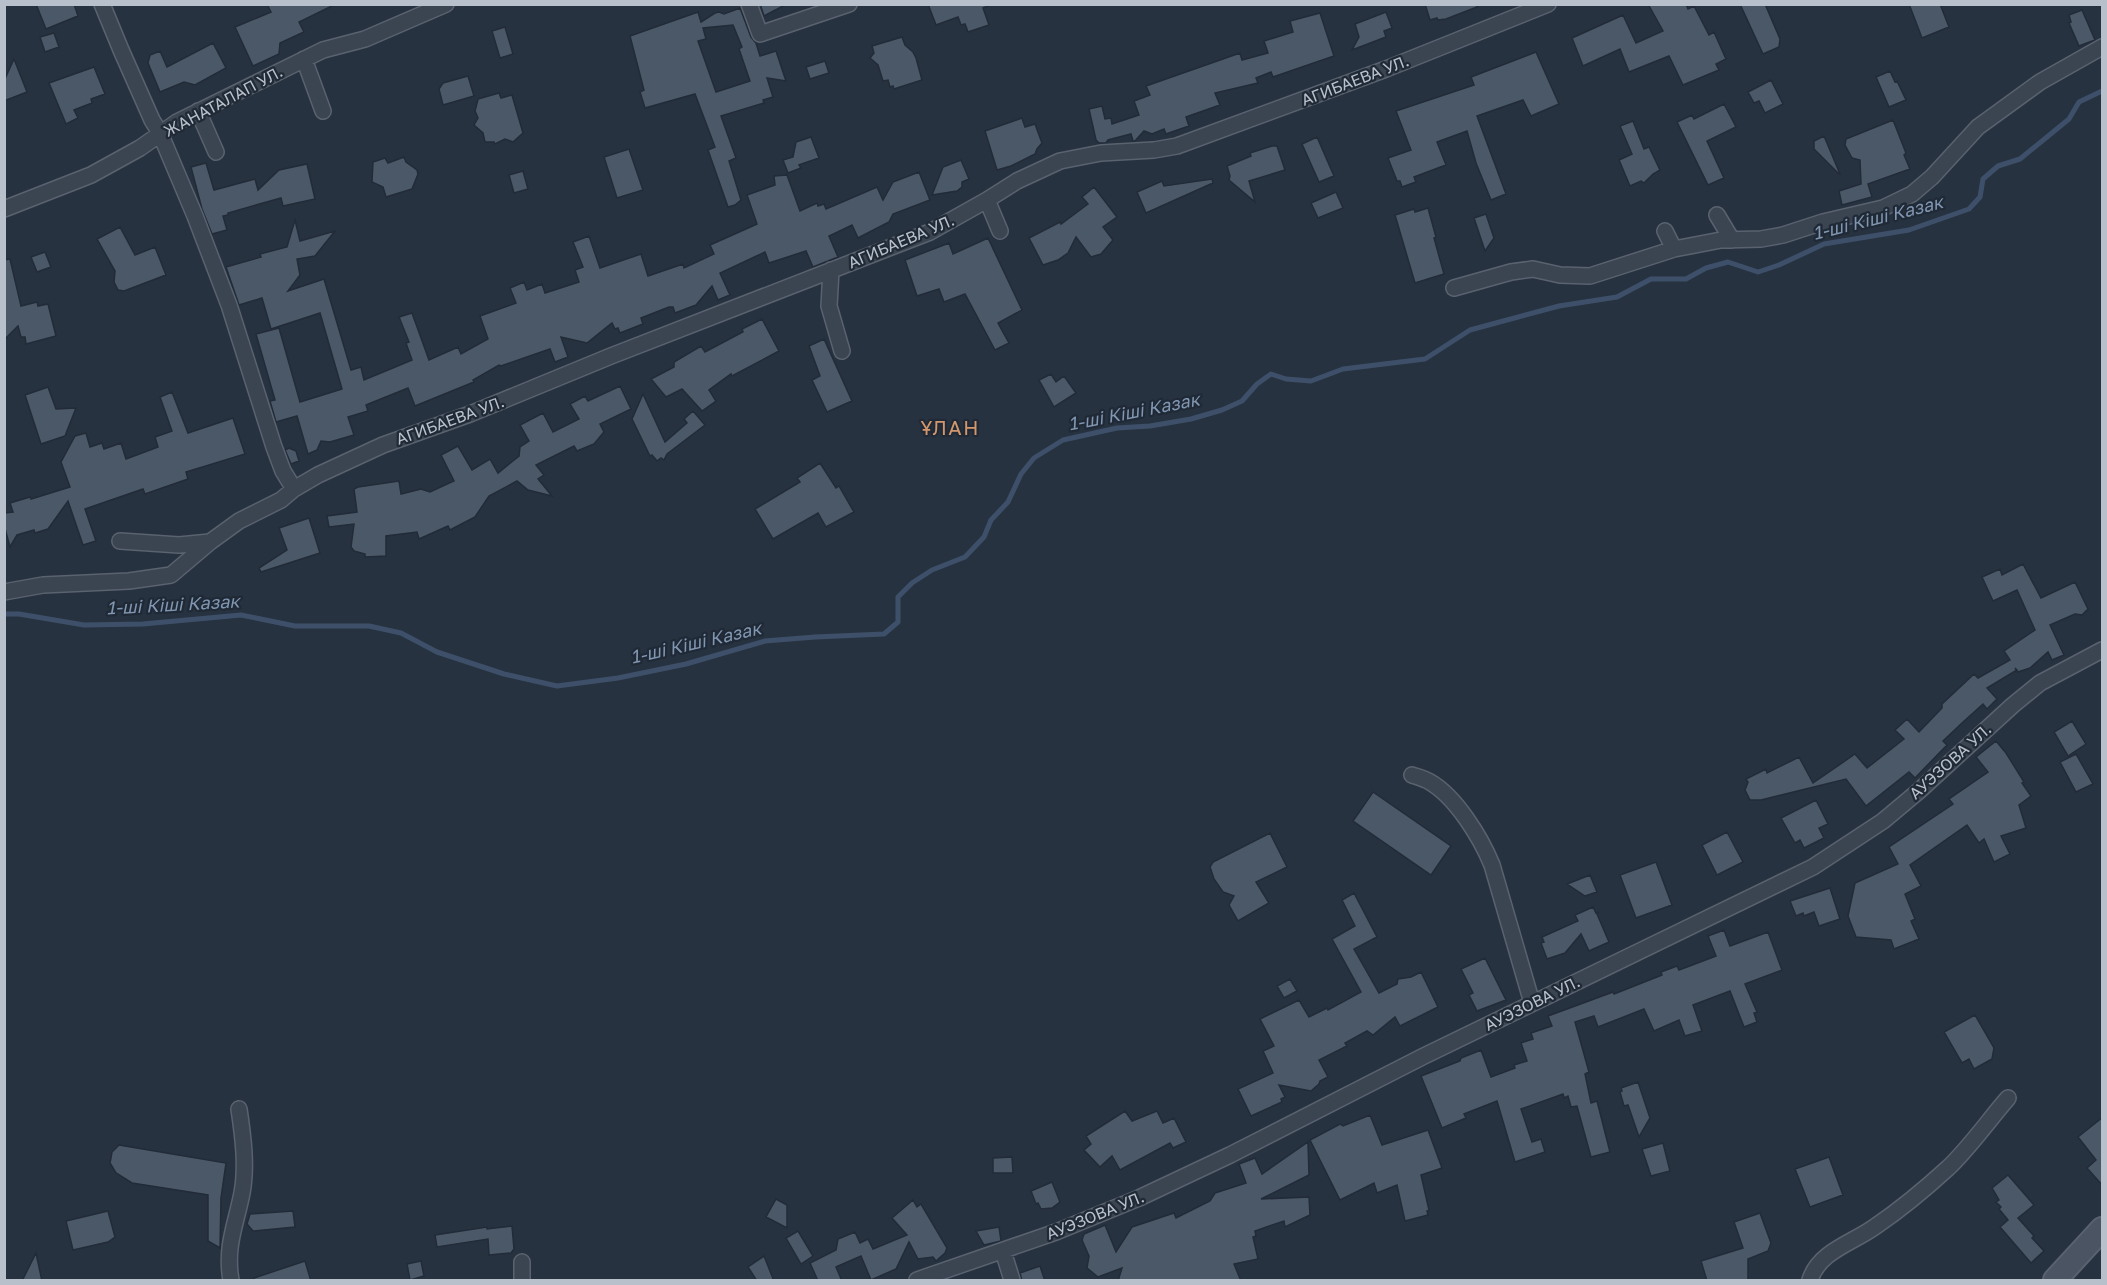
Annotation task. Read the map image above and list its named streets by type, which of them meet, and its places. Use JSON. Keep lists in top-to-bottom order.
{
  "streets": {
    "street": ["АГИБАЕВА УЛ.", "ЖАНАТАЛАП УЛ.", "АУЭЗОВА УЛ."]
  },
  "districts": ["ҰЛАН"],
  "water": ["1-ші Кіші Казак"]
}
